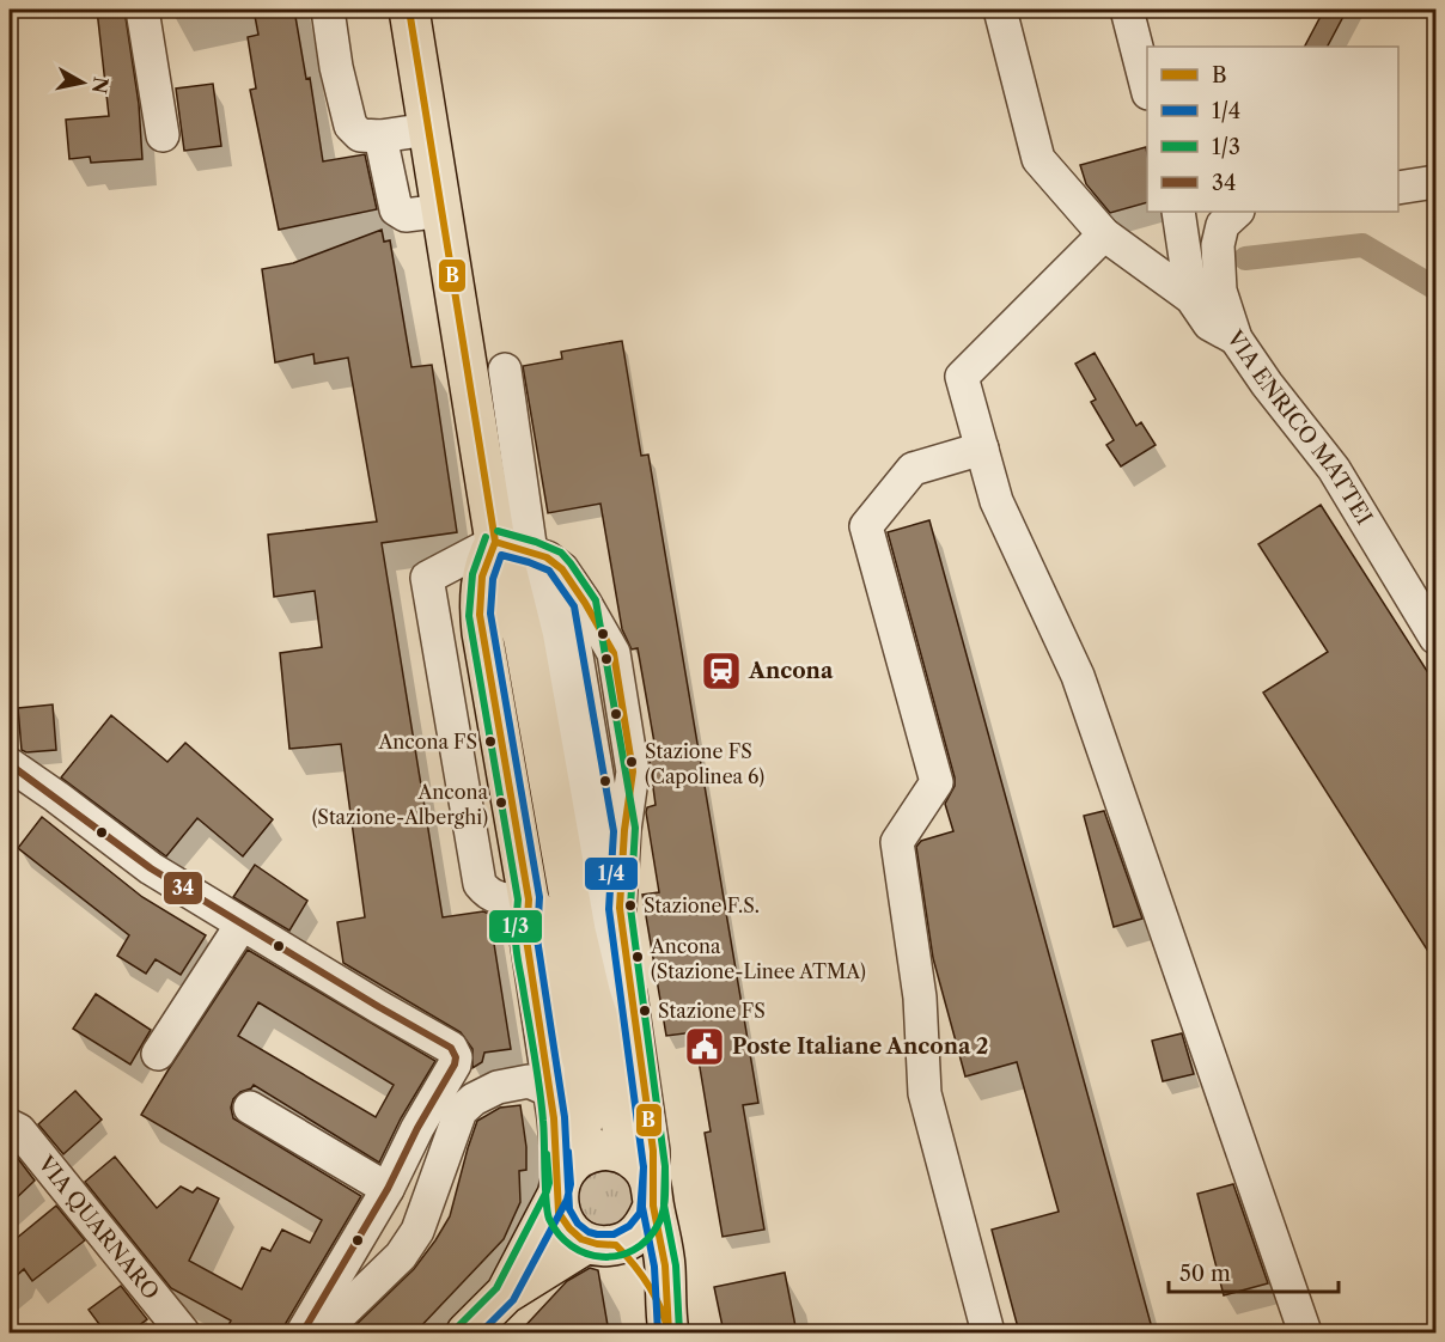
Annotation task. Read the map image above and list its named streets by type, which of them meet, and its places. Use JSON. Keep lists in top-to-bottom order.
{
  "streets": {
    "street": ["VIA ENRICO MATTEI", "VIA QUARNARO"]
  },
  "places": {
    "station": ["Ancona"],
    "other": [
      "Ancona FS",
      "Stazione FS (Capolinea 6)",
      "Ancona (Stazione-Alberghi)",
      "Stazione F.S.",
      "Ancona (Stazione-Linee ATMA)",
      "Stazione FS"
    ],
    "public building": ["Poste Italiane Ancona 2"]
  },
  "lines": [
    "transit line B",
    "transit line 1/3",
    "transit line 1/4",
    "transit line 34"
  ],
  "legend": [
    "B",
    "1/4",
    "1/3",
    "34"
  ],
  "scale_bar": "50 m",
  "north": "right"
}
